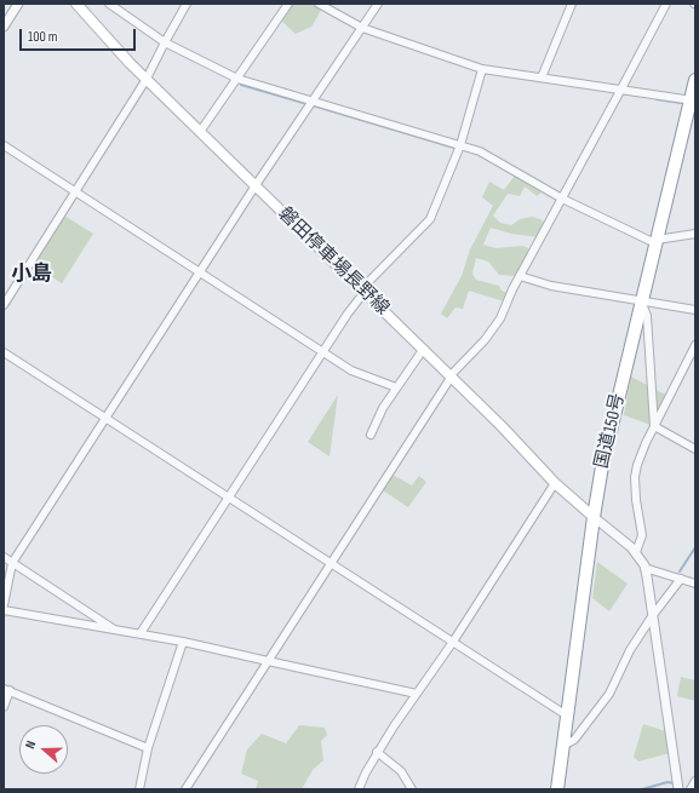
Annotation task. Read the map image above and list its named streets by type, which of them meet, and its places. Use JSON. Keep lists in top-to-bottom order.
{
  "streets": {
    "highway": ["国道150号"],
    "main road": ["磐田停車場長野線"]
  },
  "crossings": [
    ["磐田停車場長野線", "国道150号"]
  ],
  "districts": ["小島"],
  "scale_bar": "100 m",
  "north": "left"
}
